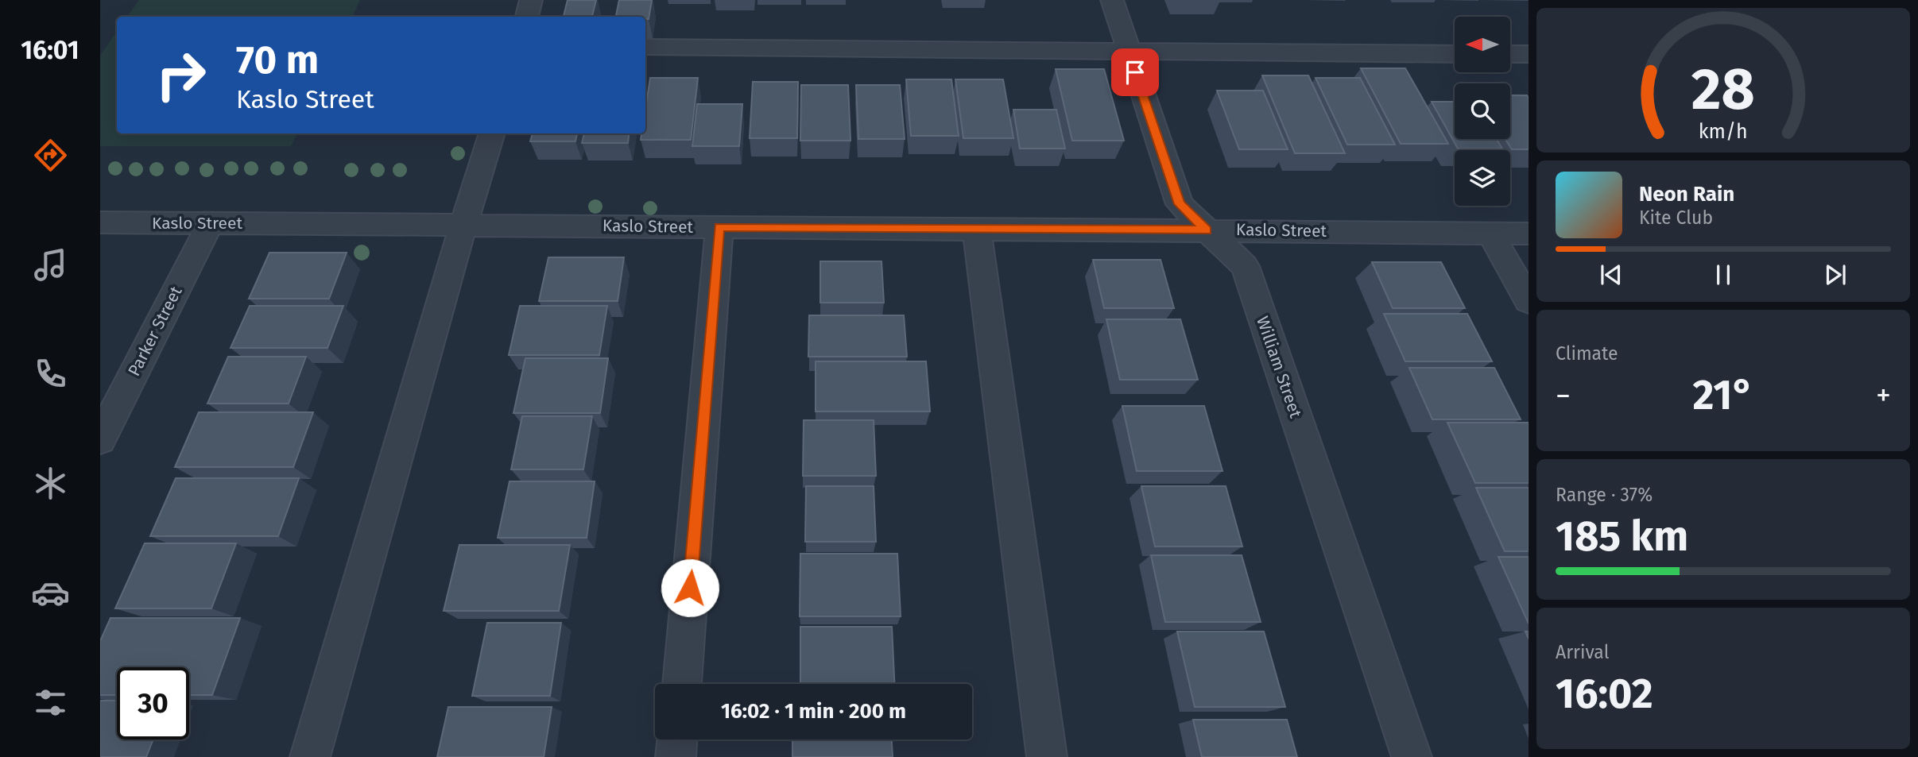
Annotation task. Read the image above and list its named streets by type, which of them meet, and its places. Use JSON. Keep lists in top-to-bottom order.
{
  "streets": {
    "street": ["Kaslo Street", "Parker Street", "William Street"]
  },
  "crossings": [
    ["Kaslo Street", "Parker Street"],
    ["Kaslo Street", "William Street"]
  ],
  "north": "left",
  "page": {
    "tabs": "16:01",
    "turn": ["70 m", "Kaslo Street"],
    "song": ["Neon Rain", "Kite Club"],
    "tile": [
      "Climate",
      ["Range · 37%", "185 km"],
      ["Arrival", "16:02"]
    ],
    "heat": ["−", "21°", "+"],
    "limit": "30",
    "trip": "16:02 · 1 min · 200 m",
    "gauge": ["28", "km/h"]
  }
}
